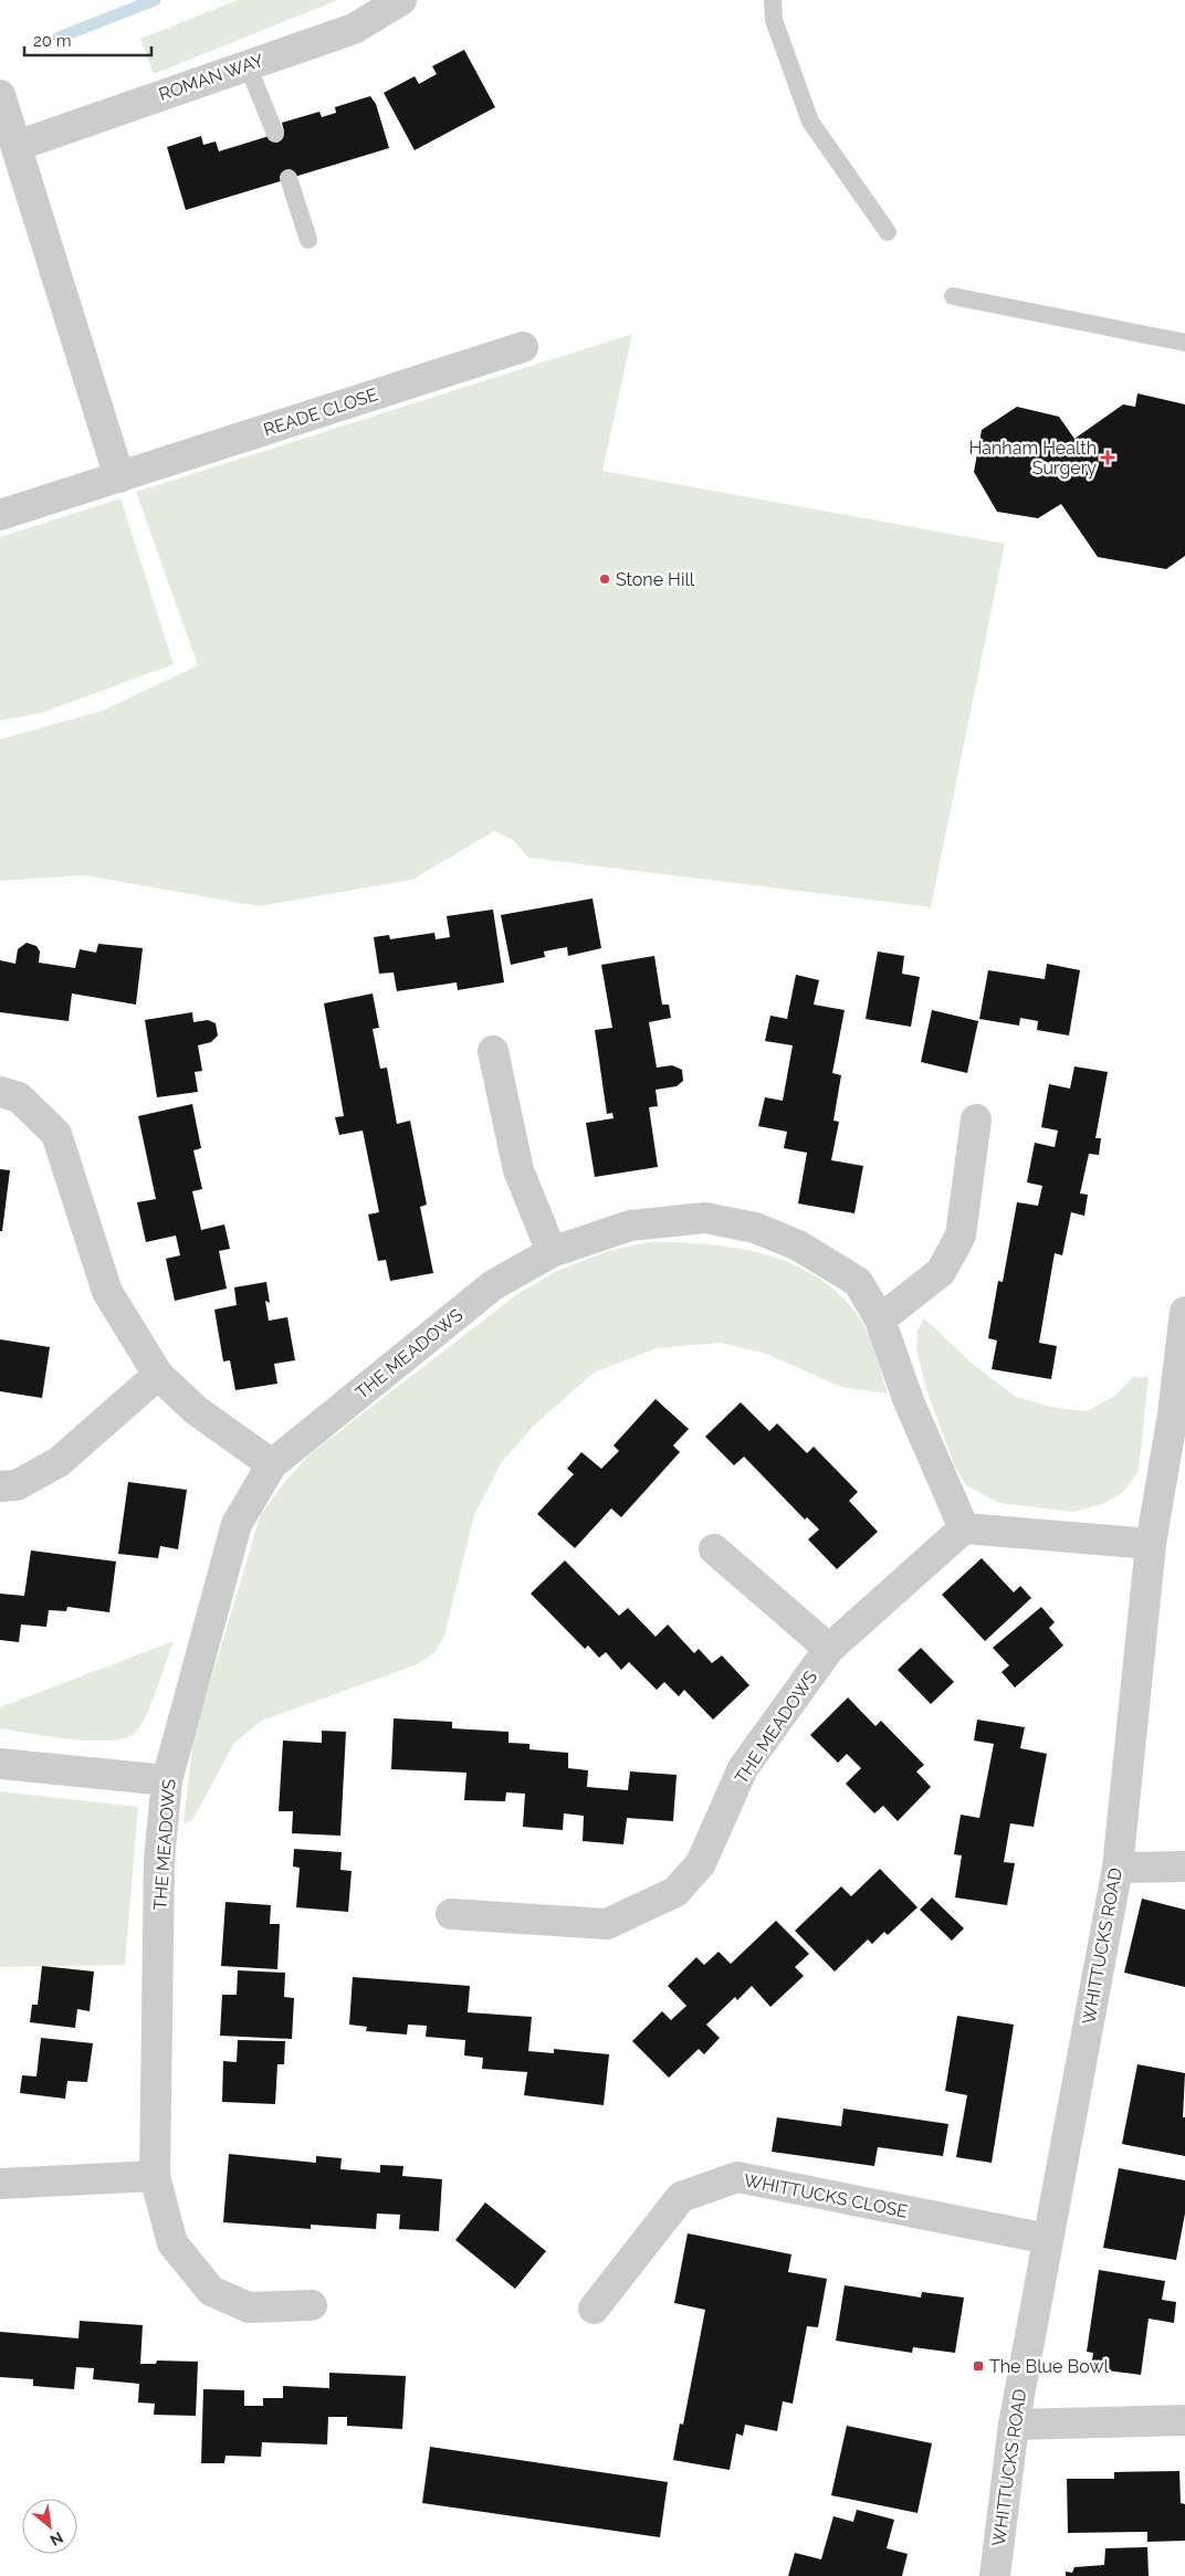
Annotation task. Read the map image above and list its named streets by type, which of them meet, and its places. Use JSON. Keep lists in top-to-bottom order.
{
  "streets": {
    "street": [
      "ROMAN WAY",
      "READE CLOSE",
      "THE MEADOWS",
      "WHITTUCKS ROAD",
      "WHITTUCKS CLOSE"
    ]
  },
  "crossings": [
    ["WHITTUCKS ROAD", "WHITTUCKS CLOSE"]
  ],
  "places": {
    "health": ["Hanham Health Surgery"],
    "other": ["Stone Hill"],
    "transit": ["The Blue Bowl"]
  },
  "scale_bar": "20 m",
  "north": "bottom right"
}
